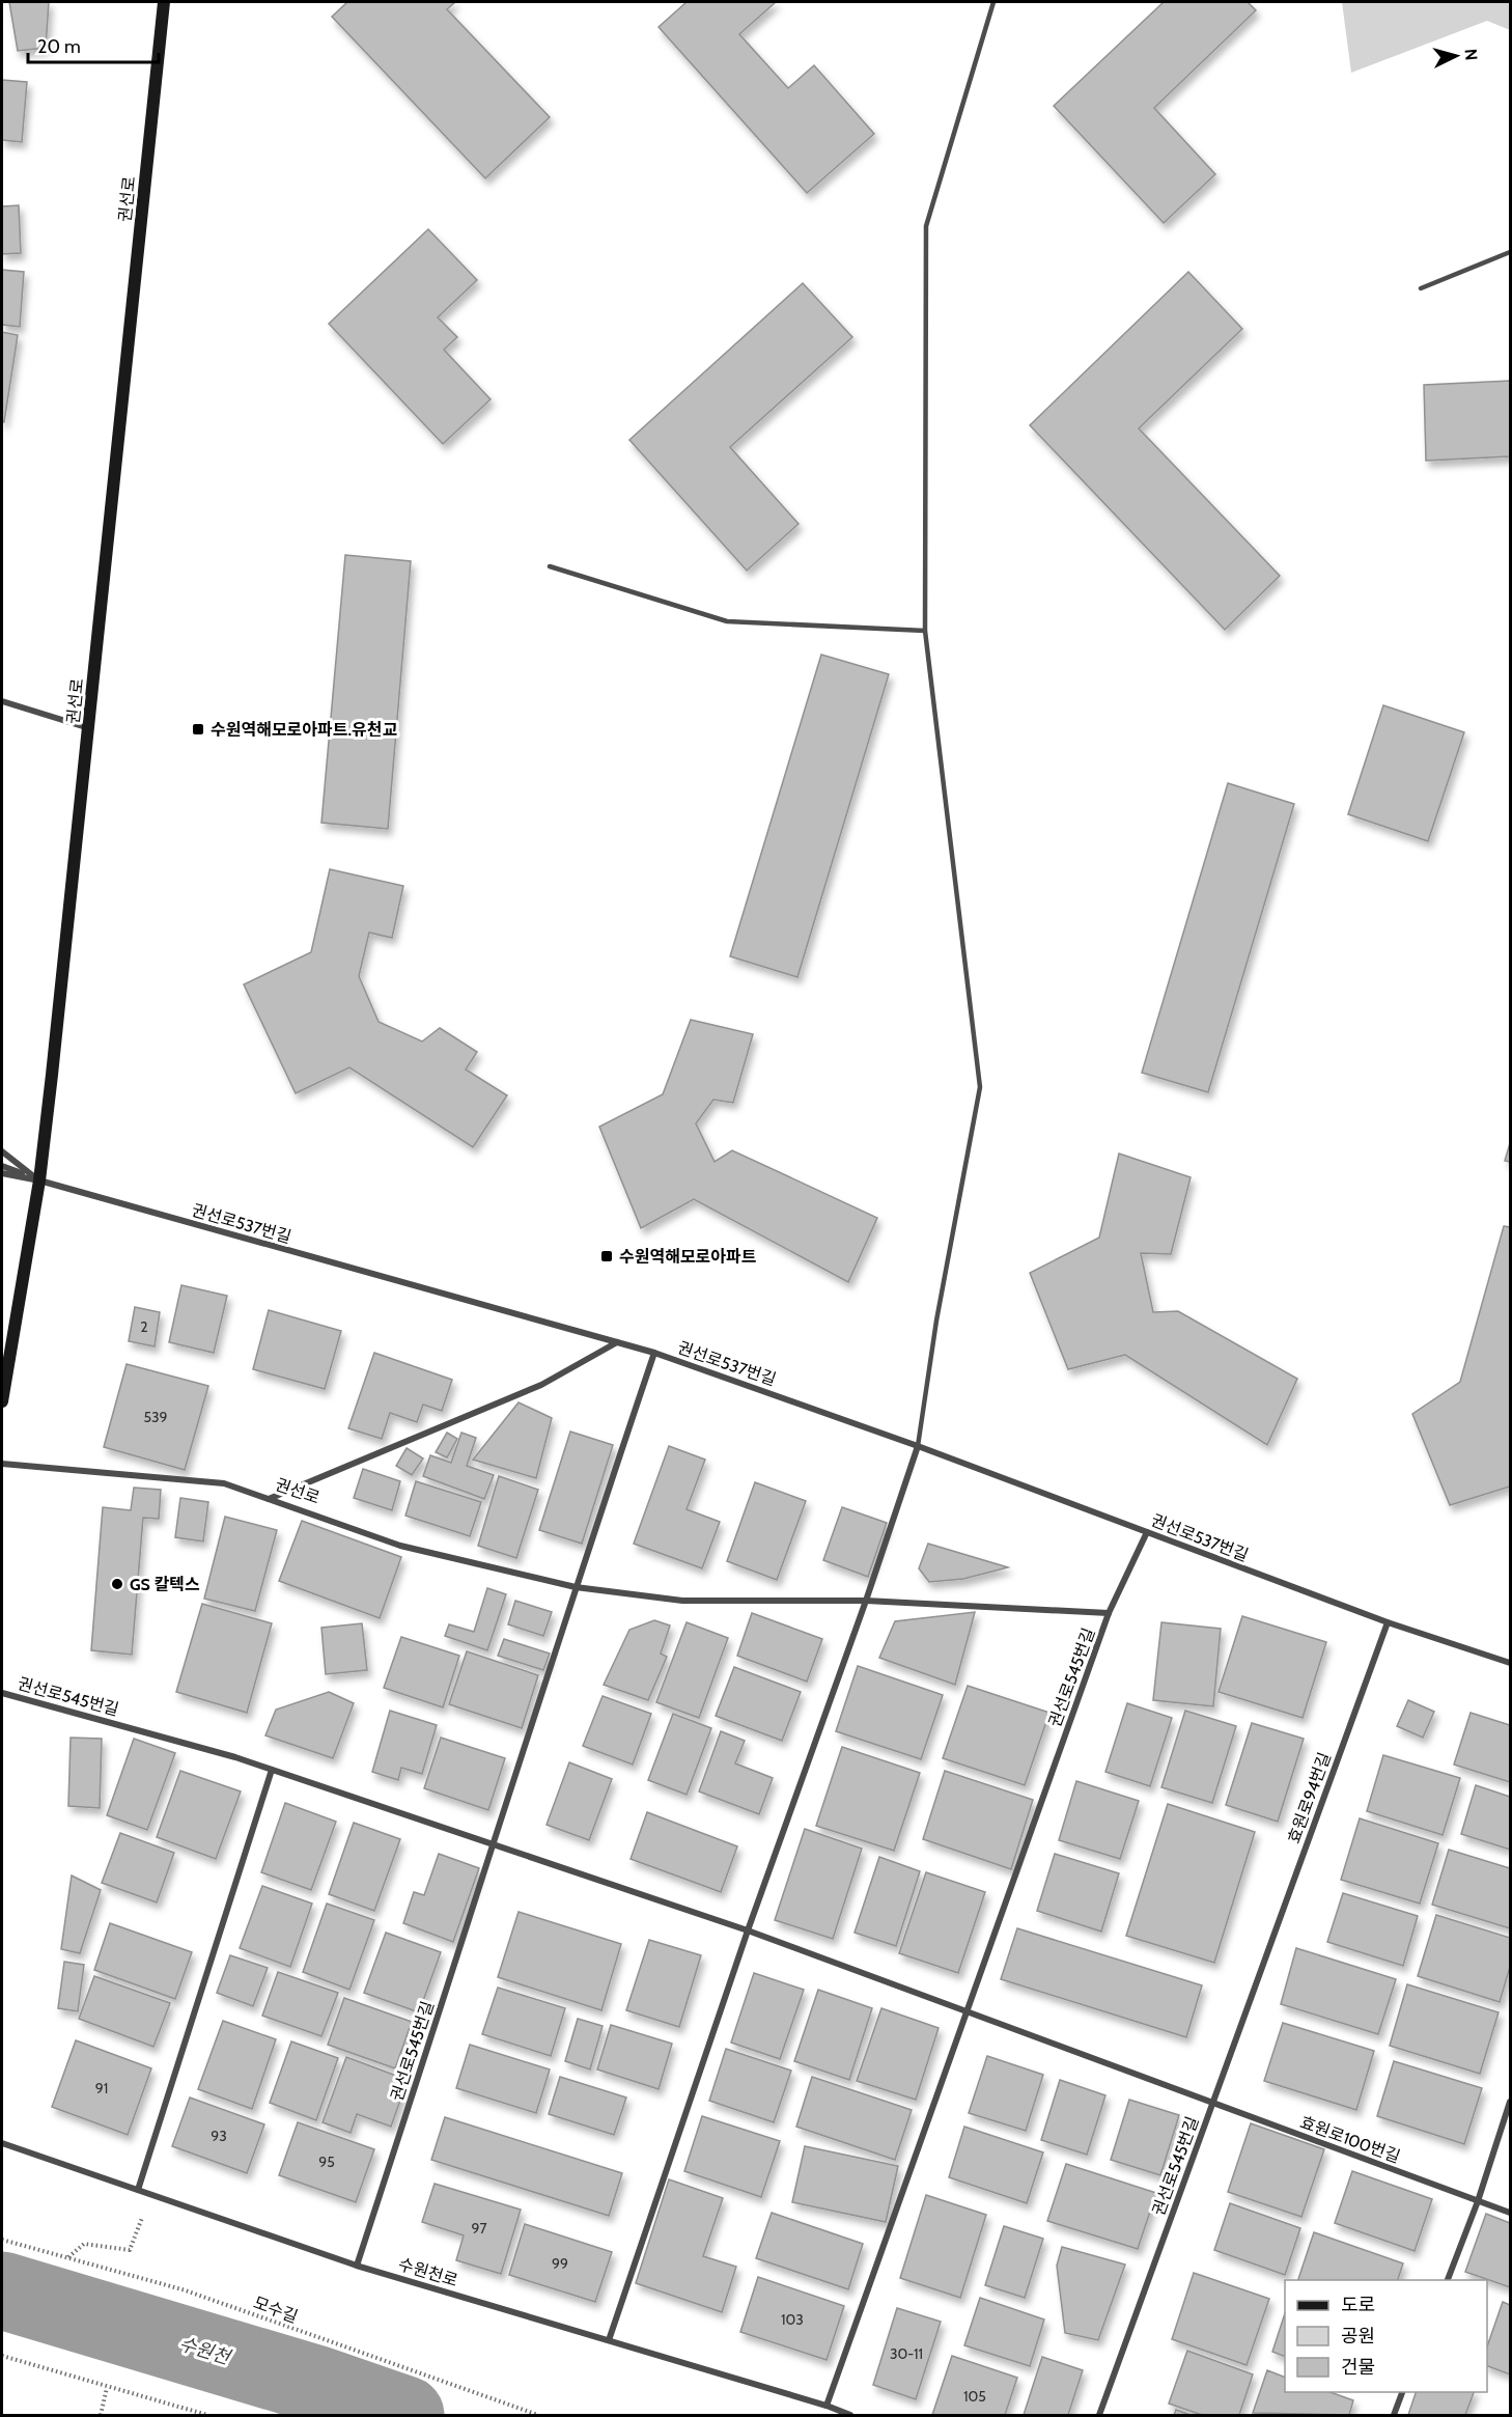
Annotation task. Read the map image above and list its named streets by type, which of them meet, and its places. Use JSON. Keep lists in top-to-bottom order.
{
  "streets": {
    "street": [
      "권선로",
      "권선로537번길",
      "권선로545번길",
      "효원로94번길",
      "효원로100번길",
      "수원천로"
    ],
    "path": ["모수길"]
  },
  "crossings": [
    ["권선로", "권선로537번길"],
    ["권선로", "권선로545번길"],
    ["권선로537번길", "권선로545번길"],
    ["권선로537번길", "효원로94번길"],
    ["권선로545번길", "효원로94번길"],
    ["권선로545번길", "효원로100번길"],
    ["권선로545번길", "수원천로"],
    ["효원로94번길", "효원로100번길"]
  ],
  "water": ["수원천"],
  "places": {
    "transit": ["수원역해모로아파트.유천교", "수원역해모로아파트"],
    "other": ["GS 칼텍스"]
  },
  "house_numbers": [
    "2",
    "539",
    "91",
    "93",
    "95",
    "97",
    "99",
    "103",
    "30-11",
    "105"
  ],
  "legend": ["도로", "공원", "건물"],
  "scale_bar": "20 m",
  "north": "right"
}
